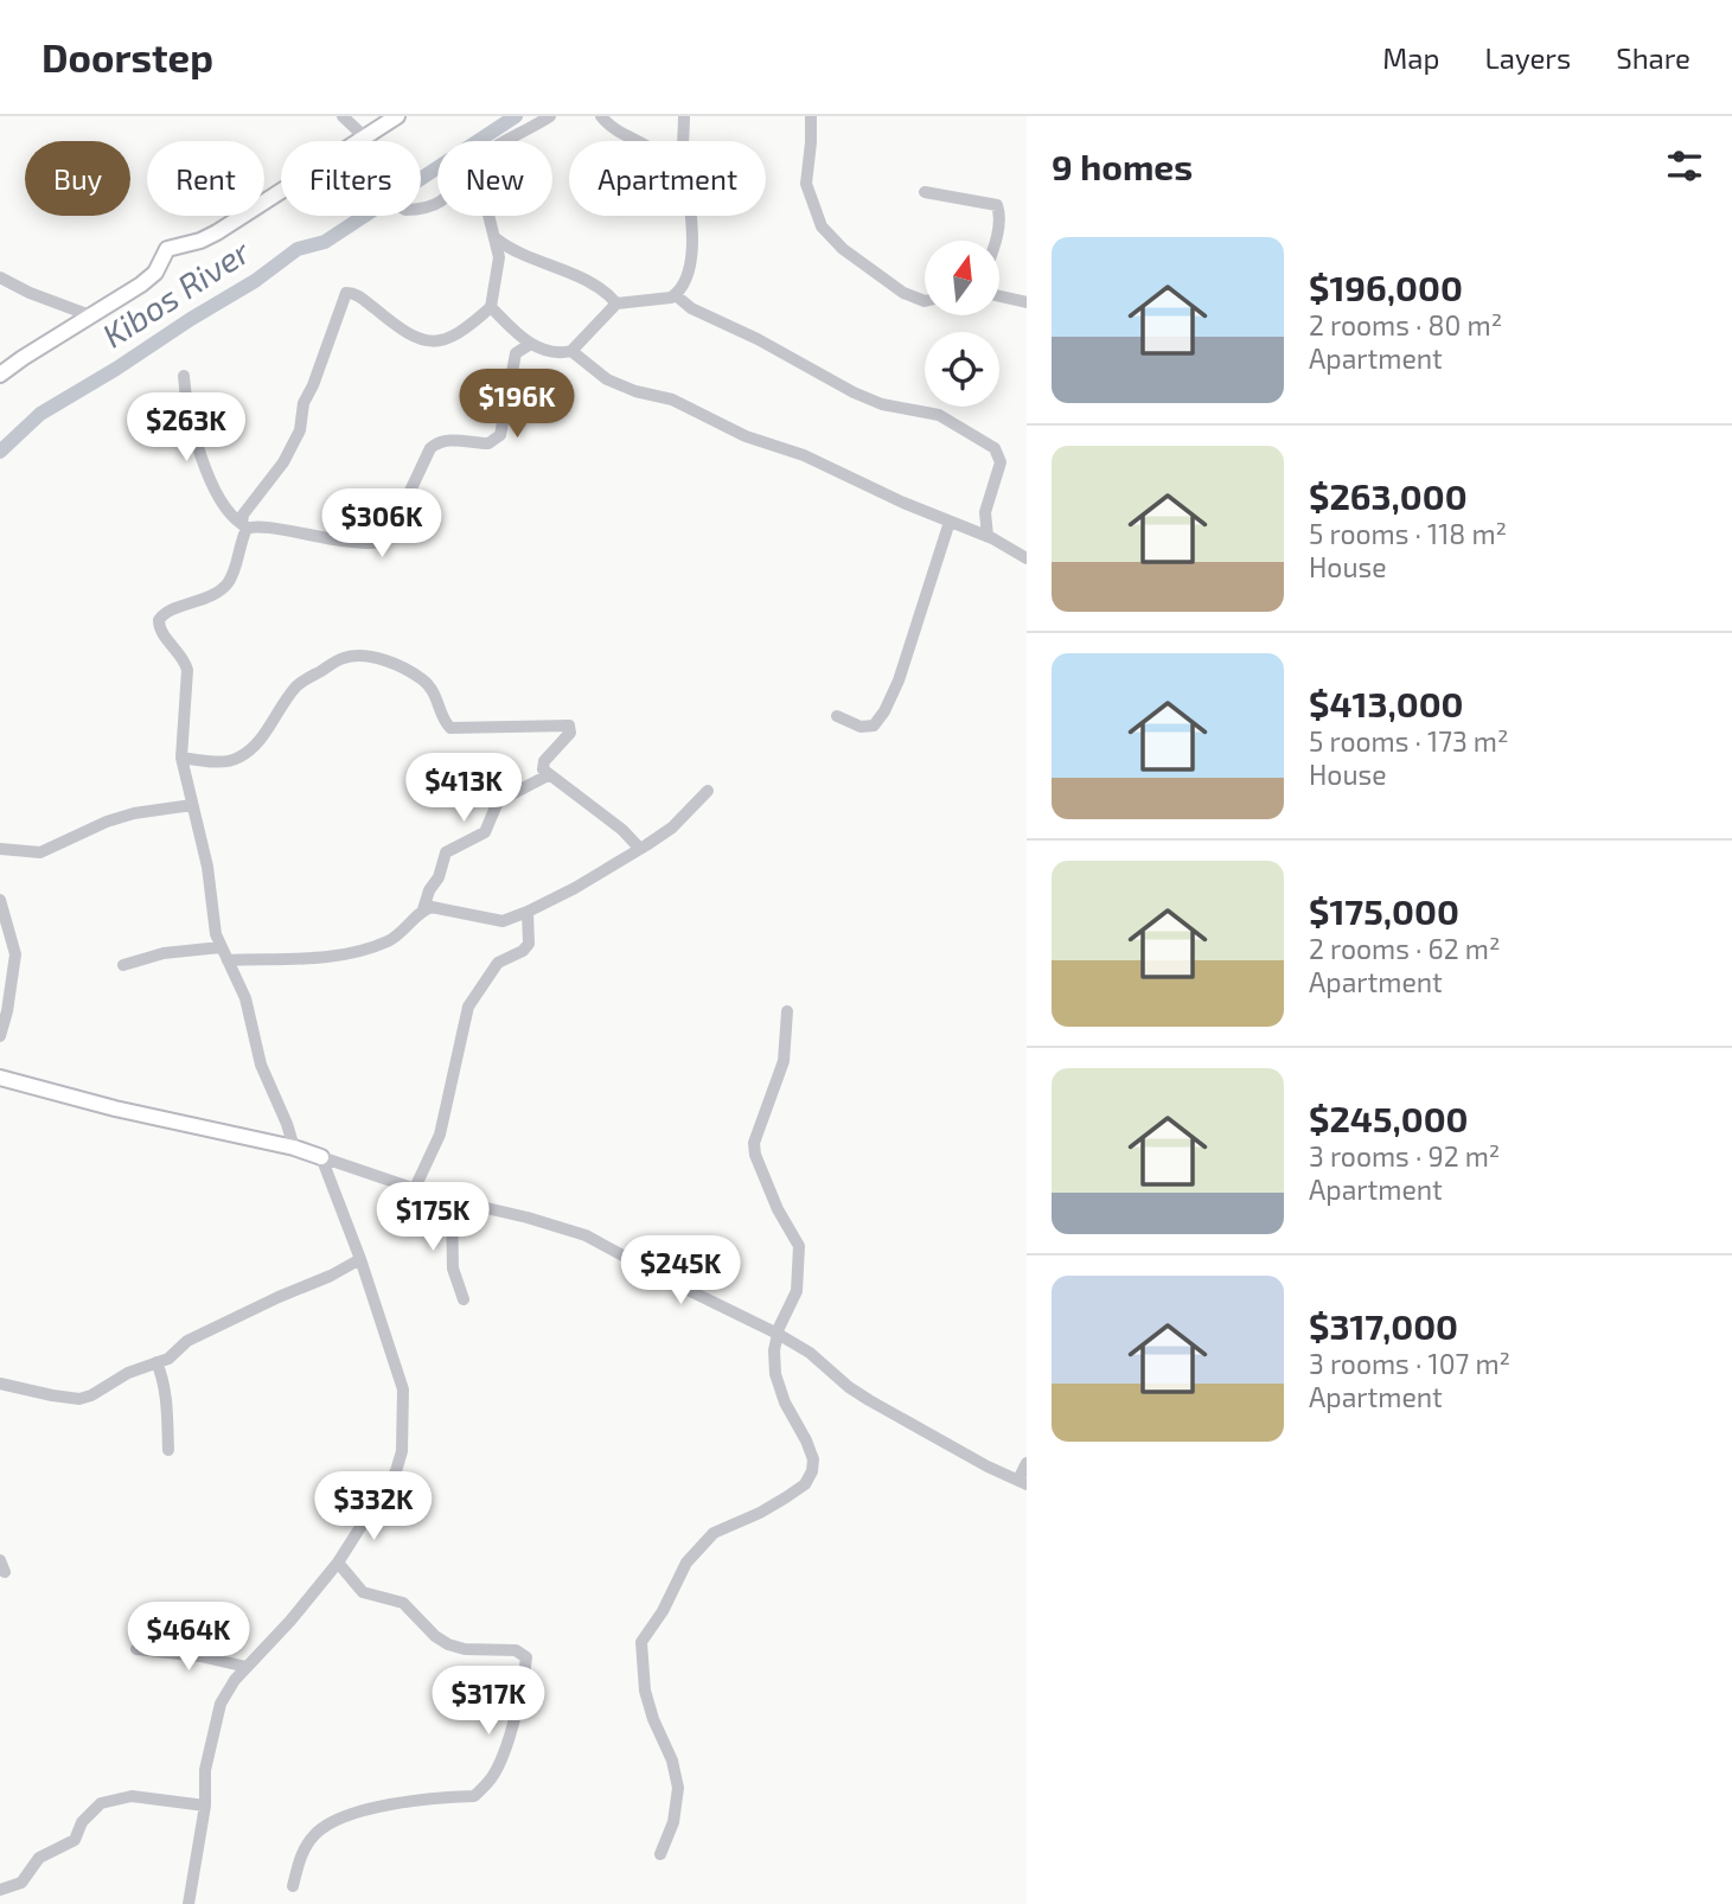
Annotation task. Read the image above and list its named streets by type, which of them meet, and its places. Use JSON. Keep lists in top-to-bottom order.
{
  "water": ["Kibos River"],
  "north": "top",
  "page": {
    "header": "Doorstep",
    "nav": ["Map", "Layers", "Share"],
    "heading": "9 homes",
    "chip": [
      "Buy",
      "Rent",
      "Filters",
      "New",
      "Apartment"
    ],
    "list": [
      {
        "name": "$196,000",
        "note": "2 rooms · 80 m² · Apartment"
      },
      {
        "name": "$263,000",
        "note": "5 rooms · 118 m² · House"
      },
      {
        "name": "$413,000",
        "note": "5 rooms · 173 m² · House"
      },
      {
        "name": "$175,000",
        "note": "2 rooms · 62 m² · Apartment"
      },
      {
        "name": "$245,000",
        "note": "3 rooms · 92 m² · Apartment"
      },
      {
        "name": "$317,000",
        "note": "3 rooms · 107 m² · Apartment"
      }
    ],
    "price": [
      "$196K",
      "$263K",
      "$306K",
      "$413K",
      "$175K",
      "$245K",
      "$332K",
      "$464K",
      "$317K"
    ]
  }
}
